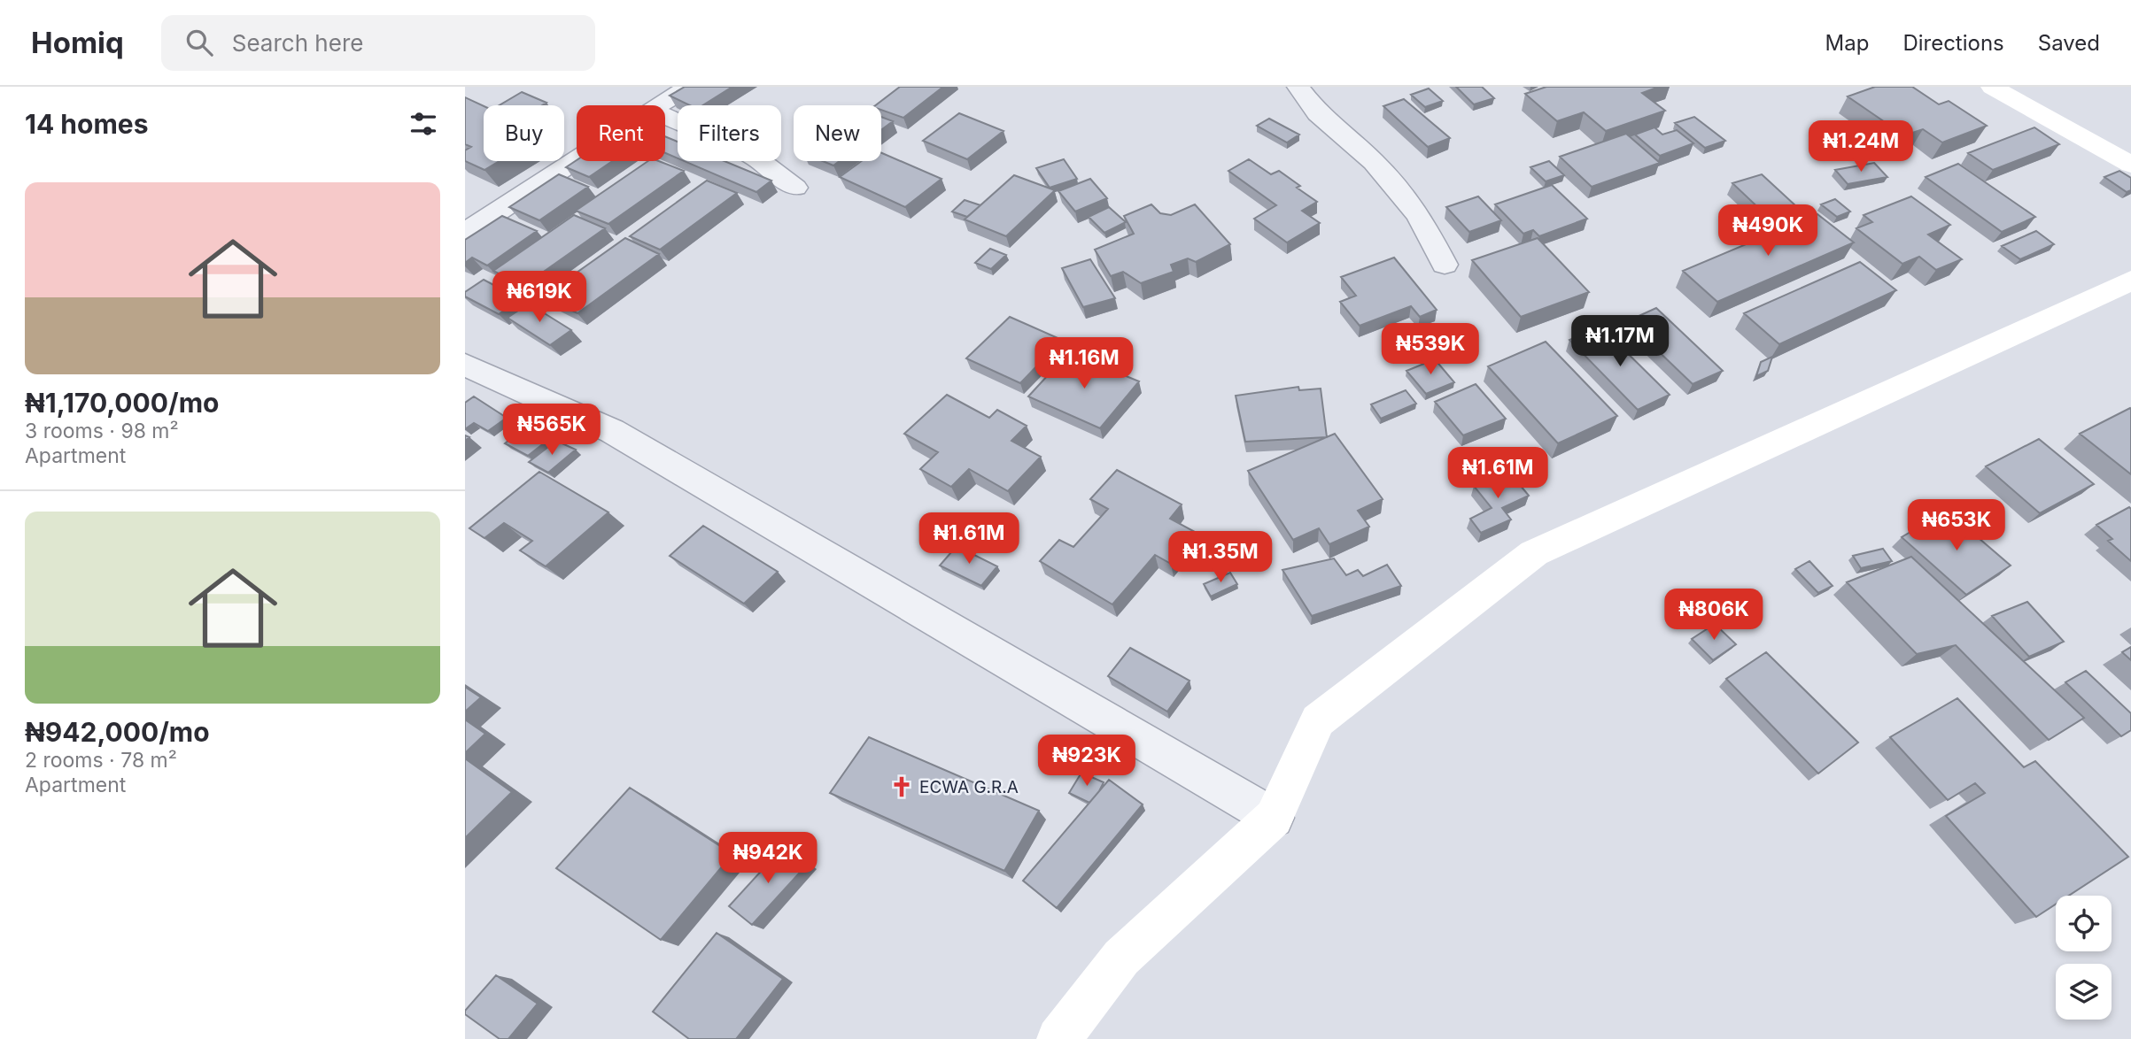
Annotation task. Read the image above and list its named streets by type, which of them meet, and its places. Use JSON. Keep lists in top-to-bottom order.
{
  "places": {
    "church": ["ECWA G.R.A"]
  },
  "page": {
    "header": "Homiq",
    "search": "Search here",
    "nav": ["Map", "Directions", "Saved"],
    "heading": "14 homes",
    "chip": [
      "Buy",
      "Rent",
      "Filters",
      "New"
    ],
    "price": [
      "₦1.24M",
      "₦490K",
      "₦619K",
      "₦1.17M",
      "₦539K",
      "₦1.16M",
      "₦565K",
      "₦1.61M",
      "₦653K",
      "₦1.61M",
      "₦1.35M",
      "₦806K",
      "₦923K",
      "₦942K"
    ],
    "list": [
      {
        "name": "₦1,170,000/mo",
        "note": "3 rooms · 98 m² · Apartment"
      },
      {
        "name": "₦942,000/mo",
        "note": "2 rooms · 78 m² · Apartment"
      }
    ]
  }
}
